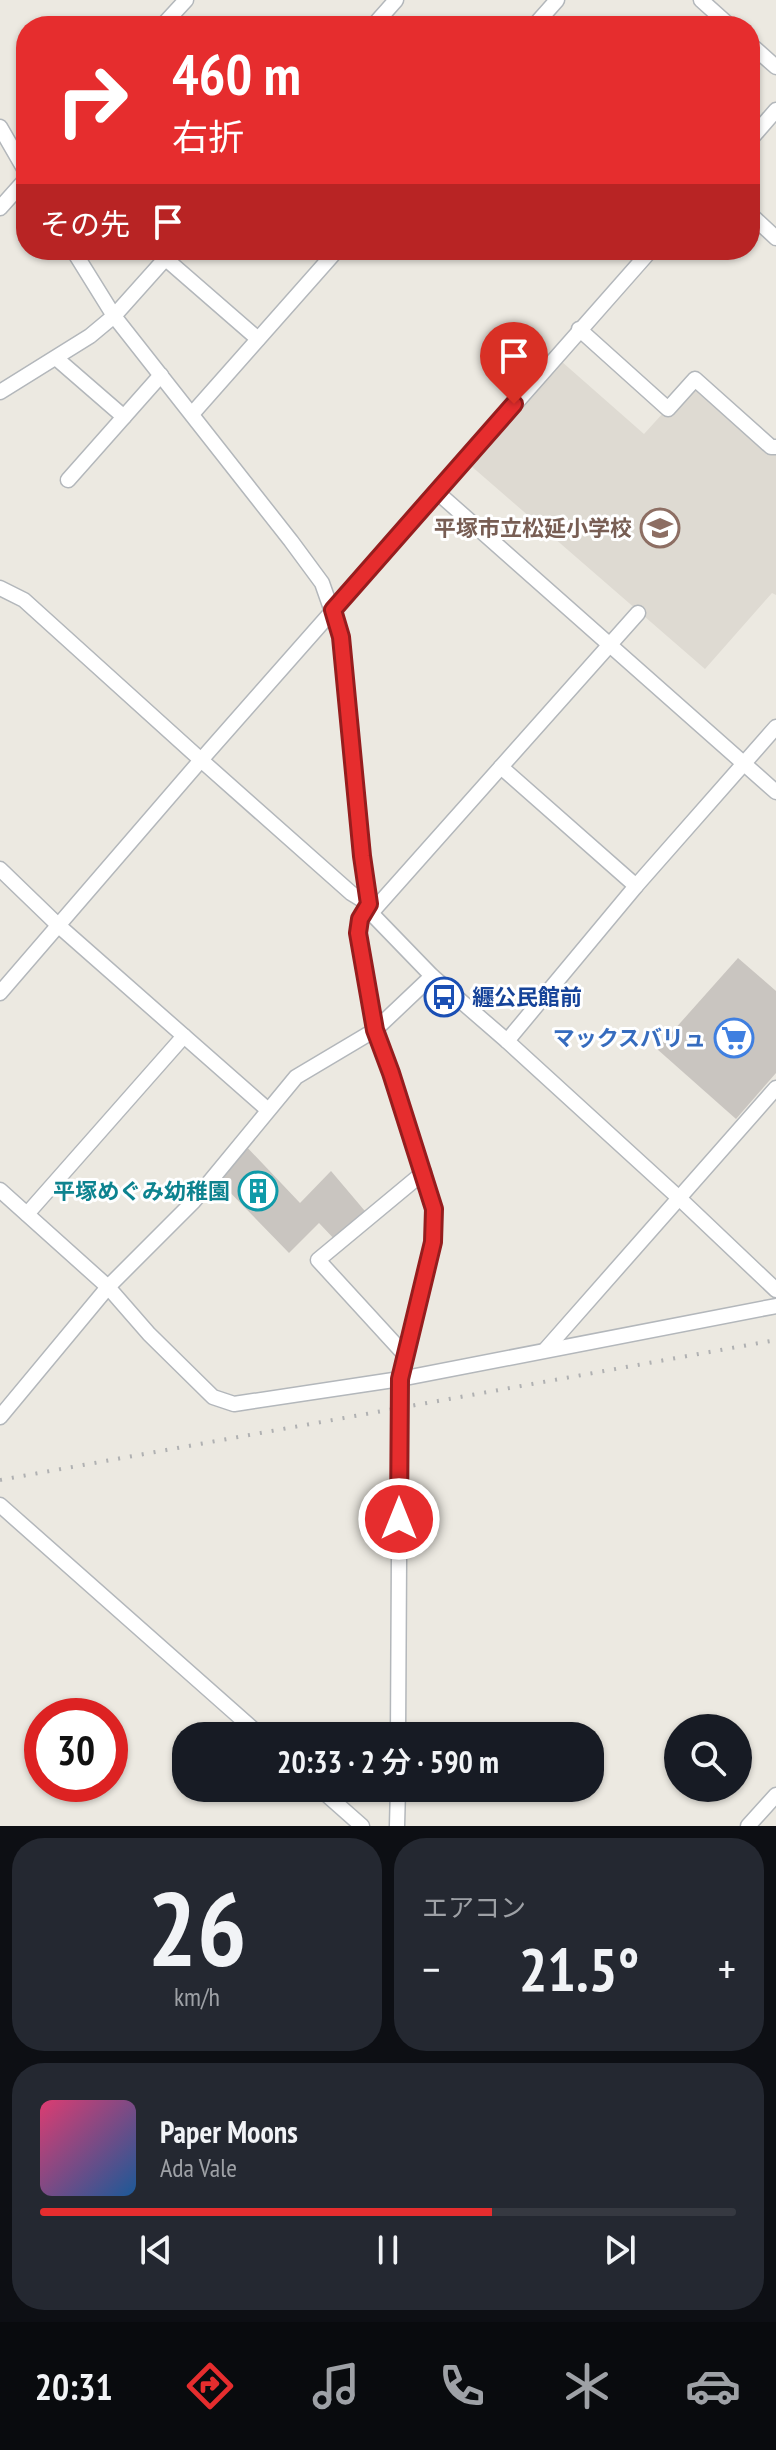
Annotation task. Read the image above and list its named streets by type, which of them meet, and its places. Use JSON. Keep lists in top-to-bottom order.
{
  "places": {
    "school or university": ["平塚市立松延小学校"],
    "bus stop": ["纒公民館前"],
    "supermarket": ["マックスバリュ"],
    "building": ["平塚めぐみ幼稚園"]
  },
  "page": {
    "turn": ["460 m", "右折"],
    "then": "その先",
    "limit": "30",
    "trip": "20:33 · 2 分 · 590 m",
    "tile": [
      ["26", "km/h"],
      "エアコン"
    ],
    "heat": ["−", "21.5°", "+"],
    "song": ["Paper Moons", "Ada Vale"],
    "tabs": "20:31"
  }
}
